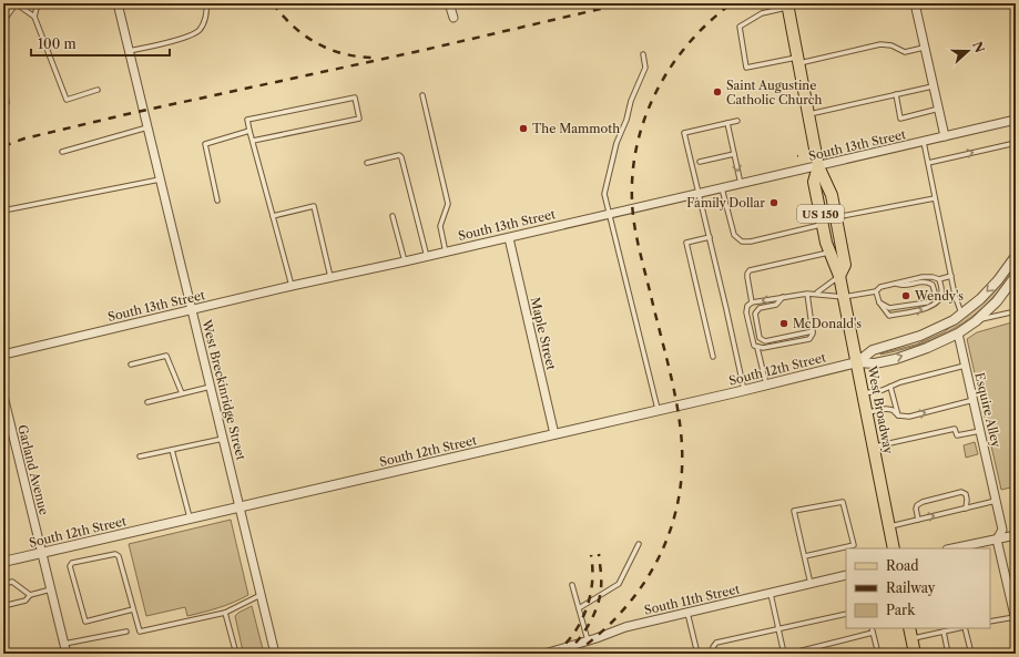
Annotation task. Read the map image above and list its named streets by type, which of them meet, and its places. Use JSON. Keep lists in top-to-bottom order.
{
  "streets": {
    "main road": ["US 150", "West Broadway"],
    "street": [
      "South 13th Street",
      "Maple Street",
      "South 12th Street",
      "West Breckinridge Street",
      "Esquire Alley",
      "Garland Avenue",
      "South 11th Street"
    ]
  },
  "crossings": [
    ["South 13th Street", "Maple Street"],
    ["South 13th Street", "West Breckinridge Street"],
    ["South 13th Street", "West Broadway"],
    ["Maple Street", "South 12th Street"],
    ["South 12th Street", "West Breckinridge Street"],
    ["South 12th Street", "West Broadway"],
    ["South 12th Street", "Garland Avenue"]
  ],
  "places": [
    "Saint Augustine Catholic Church",
    "The Mammoth",
    "Family Dollar",
    "Wendy's",
    "McDonald's"
  ],
  "legend": ["Road", "Railway", "Park"],
  "scale_bar": "100 m",
  "north": "right"
}
